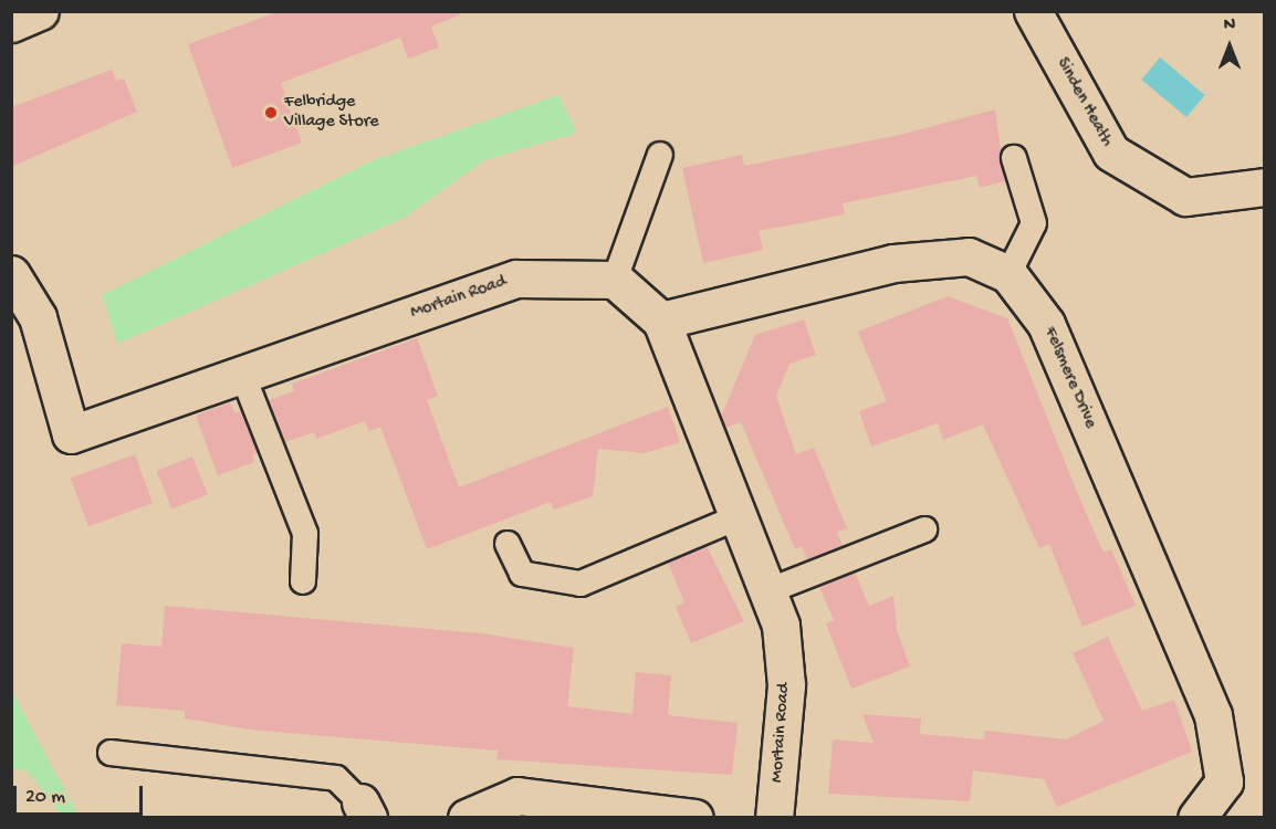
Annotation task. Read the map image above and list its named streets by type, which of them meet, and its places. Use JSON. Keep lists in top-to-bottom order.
{
  "streets": {
    "street": ["Sinden Heath", "Mortain Road", "Felsmere Drive"]
  },
  "crossings": [
    ["Mortain Road", "Felsmere Drive"]
  ],
  "places": ["Felbridge Village Store"],
  "scale_bar": "20 m",
  "north": "top"
}
